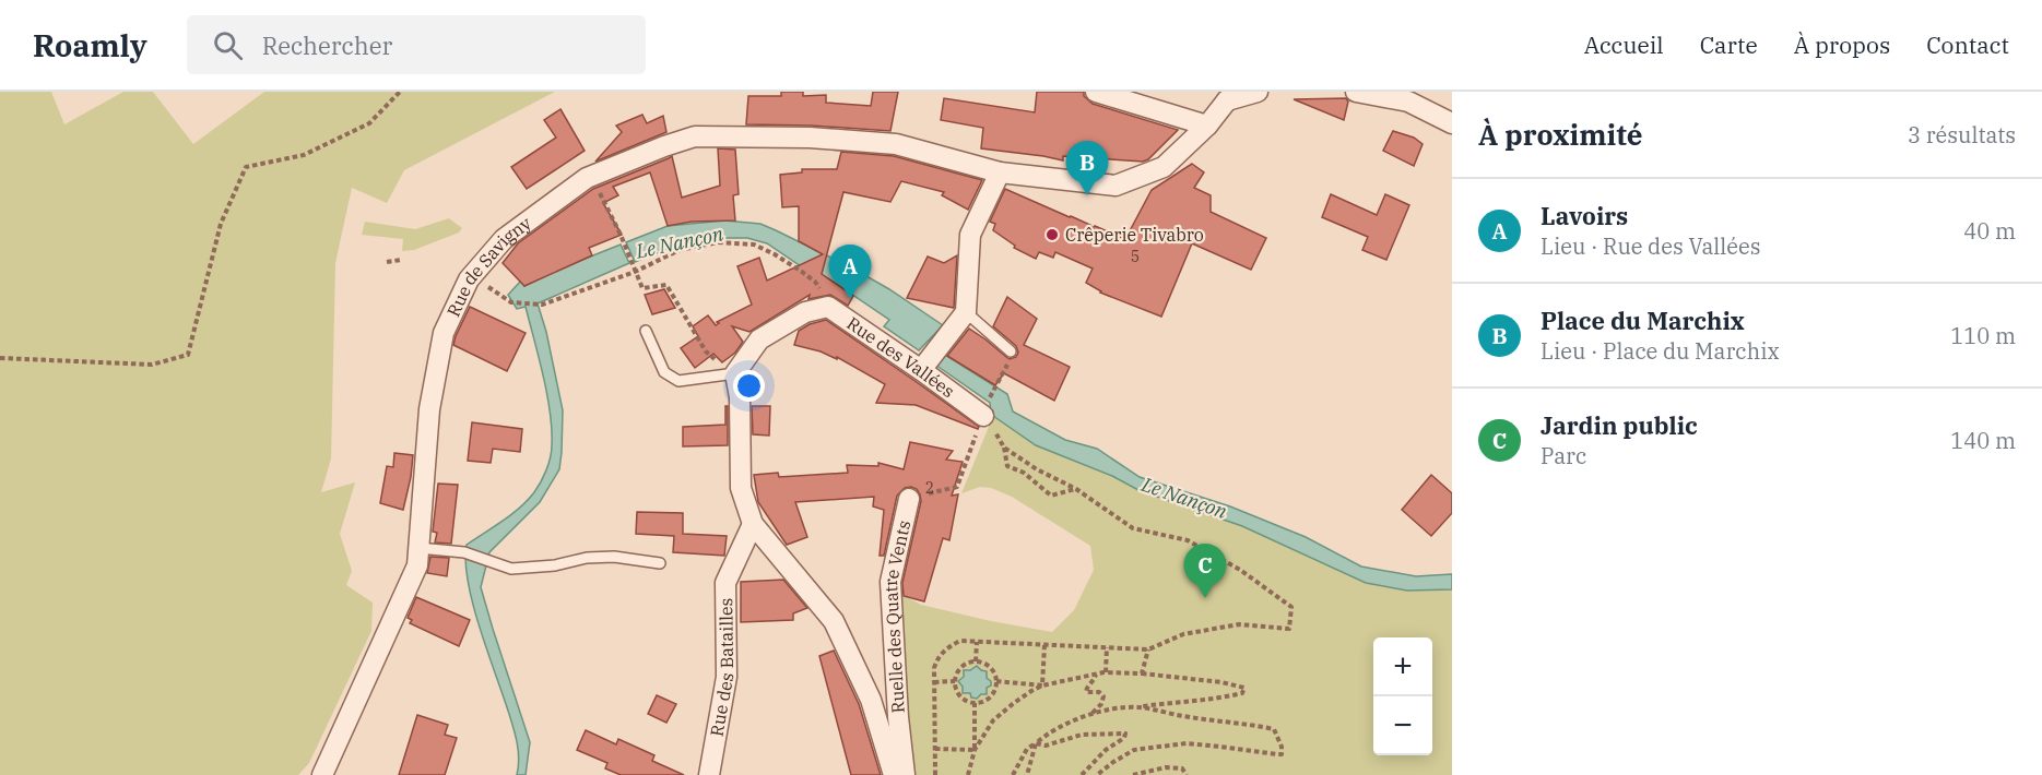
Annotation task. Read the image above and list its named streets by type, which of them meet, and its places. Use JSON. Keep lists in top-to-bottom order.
{
  "streets": {
    "street": [
      "Rue de Savigny",
      "Rue des Vallées",
      "Ruelle des Quatre Vents",
      "Rue des Batailles"
    ]
  },
  "water": ["Le Nançon"],
  "places": ["Crêperie Tivabro"],
  "house_numbers": ["5", "2"],
  "page": {
    "header": "Roamly",
    "search": "Rechercher",
    "nav": [
      "Accueil",
      "Carte",
      "À propos",
      "Contact"
    ],
    "heading": ["À proximité", "3 résultats"],
    "pins": ["B", "A", "C"],
    "list": [
      {
        "mark": "A",
        "name": "Lavoirs",
        "note": "Lieu · Rue des Vallées",
        "value": "40 m"
      },
      {
        "mark": "B",
        "name": "Place du Marchix",
        "note": "Lieu · Place du Marchix",
        "value": "110 m"
      },
      {
        "mark": "C",
        "name": "Jardin public",
        "note": "Parc",
        "value": "140 m"
      }
    ],
    "map_buttons": ["+", "−"]
  }
}
